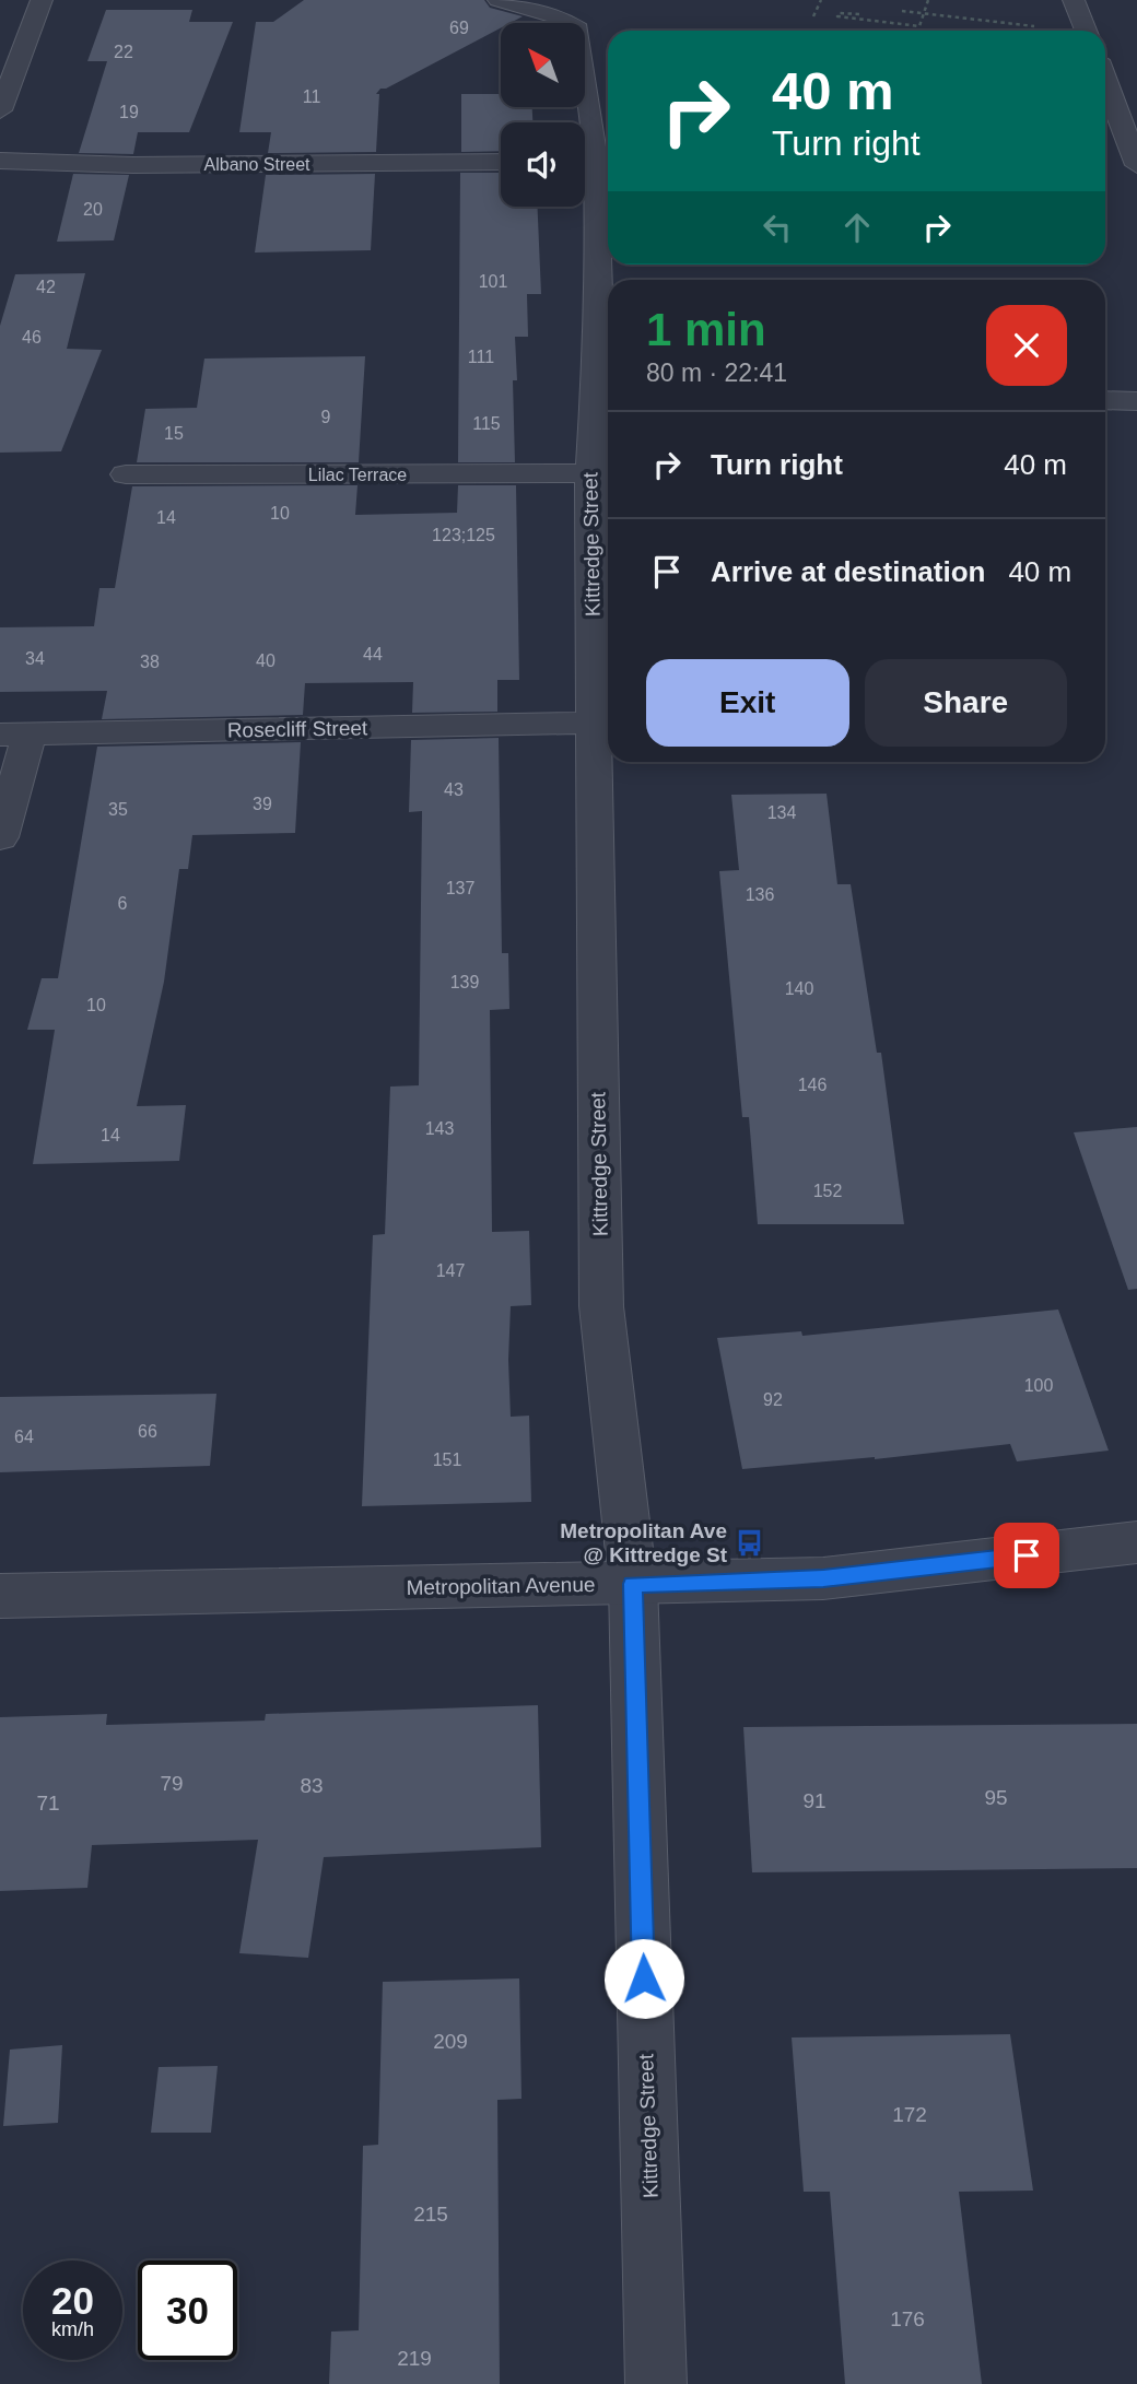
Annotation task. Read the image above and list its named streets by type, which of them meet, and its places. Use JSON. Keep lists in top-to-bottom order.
{
  "streets": {
    "street": [
      "Albano Street",
      "Lilac Terrace",
      "Kittredge Street",
      "Rosecliff Street",
      "Metropolitan Avenue"
    ]
  },
  "crossings": [
    ["Lilac Terrace", "Kittredge Street"],
    ["Kittredge Street", "Rosecliff Street"],
    ["Kittredge Street", "Metropolitan Avenue"]
  ],
  "places": {
    "bus stop": ["Metropolitan Ave @ Kittredge St"]
  },
  "house_numbers": [
    "69",
    "22",
    "11",
    "19",
    "20",
    "101",
    "42",
    "46",
    "111",
    "9",
    "115",
    "15",
    "10",
    "14",
    "123;125",
    "44",
    "34",
    "40",
    "38",
    "43",
    "39",
    "35",
    "134",
    "137",
    "136",
    "6",
    "139",
    "140",
    "10",
    "146",
    "143",
    "14",
    "152",
    "147",
    "100",
    "92",
    "66",
    "64",
    "151",
    "79",
    "83",
    "95",
    "91",
    "71",
    "209",
    "172",
    "215",
    "176",
    "219"
  ],
  "north": "top left",
  "page": {
    "turn": ["40 m", "Turn right"],
    "heading": ["1 min", "80 m · 22:41"],
    "list": [
      {
        "name": "Turn right",
        "value": "40 m"
      },
      {
        "name": "Arrive at destination",
        "value": "40 m"
      }
    ],
    "buttons": ["Exit", "Share"],
    "speed": "20 km/h",
    "limit": "30"
  }
}
